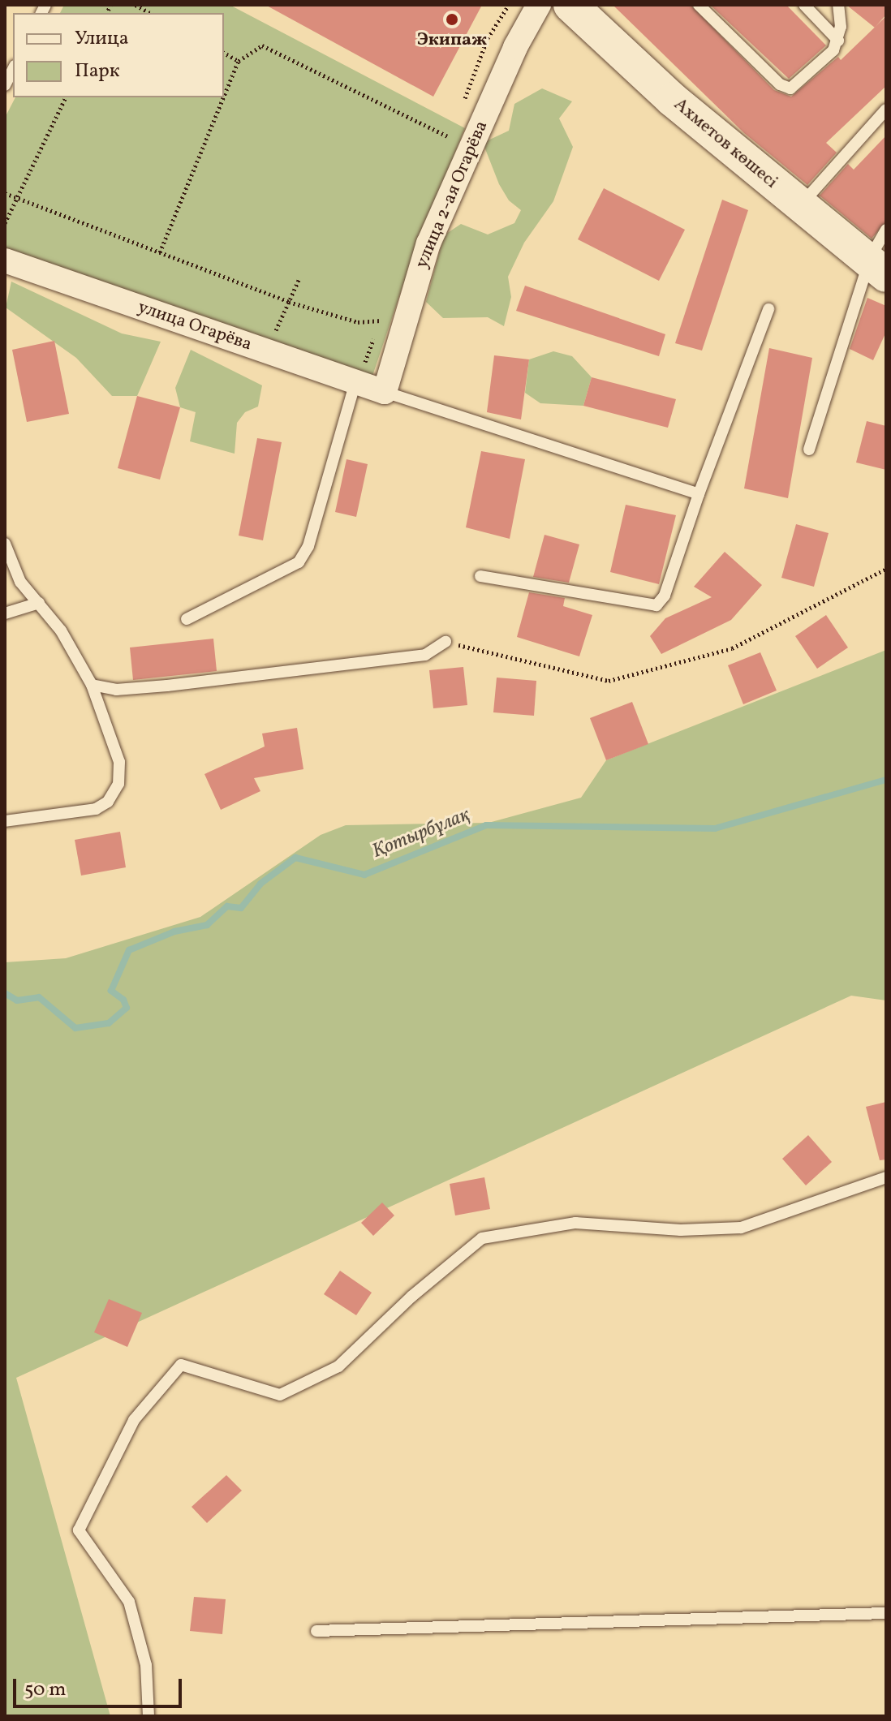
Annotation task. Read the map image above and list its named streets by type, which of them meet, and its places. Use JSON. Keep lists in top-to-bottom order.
{
  "streets": {
    "main road": ["Ахметов көшесі"],
    "street": ["улица 2-ая Огарёва", "улица Огарёва"]
  },
  "crossings": [
    ["улица 2-ая Огарёва", "улица Огарёва"]
  ],
  "water": ["Қотырбұлақ"],
  "places": ["Экипаж"],
  "legend": ["Улица", "Парк"],
  "scale_bar": "50 m"
}
